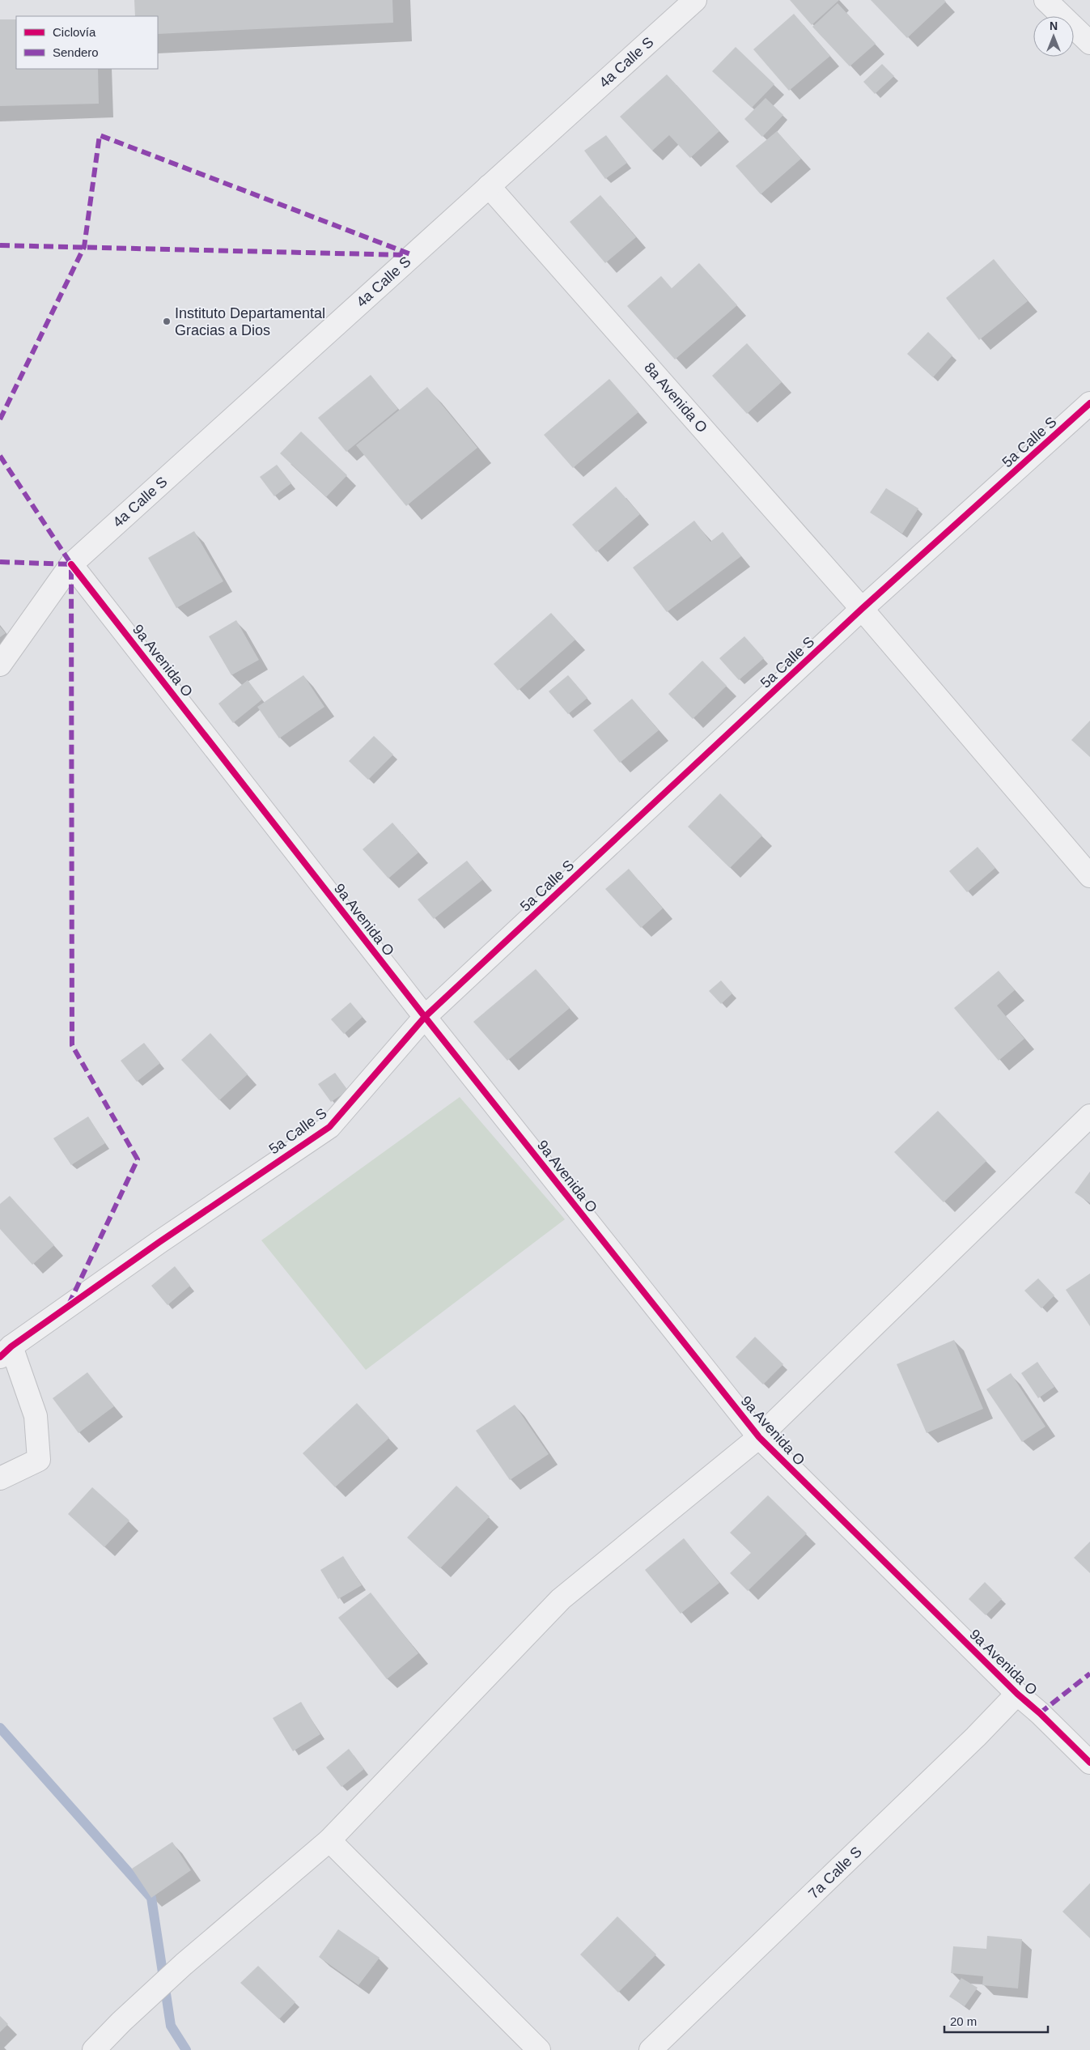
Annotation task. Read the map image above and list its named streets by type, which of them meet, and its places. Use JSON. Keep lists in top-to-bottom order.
{
  "streets": {
    "street": [
      "4a Calle S",
      "8a Avenida O",
      "5a Calle S",
      "9a Avenida O",
      "7a Calle S"
    ]
  },
  "crossings": [
    ["4a Calle S", "8a Avenida O"],
    ["4a Calle S", "9a Avenida O"],
    ["8a Avenida O", "5a Calle S"],
    ["5a Calle S", "9a Avenida O"],
    ["9a Avenida O", "7a Calle S"]
  ],
  "places": ["Instituto Departamental Gracias a Dios"],
  "legend": ["Ciclovía", "Sendero"],
  "scale_bar": "20 m",
  "north": "top"
}
